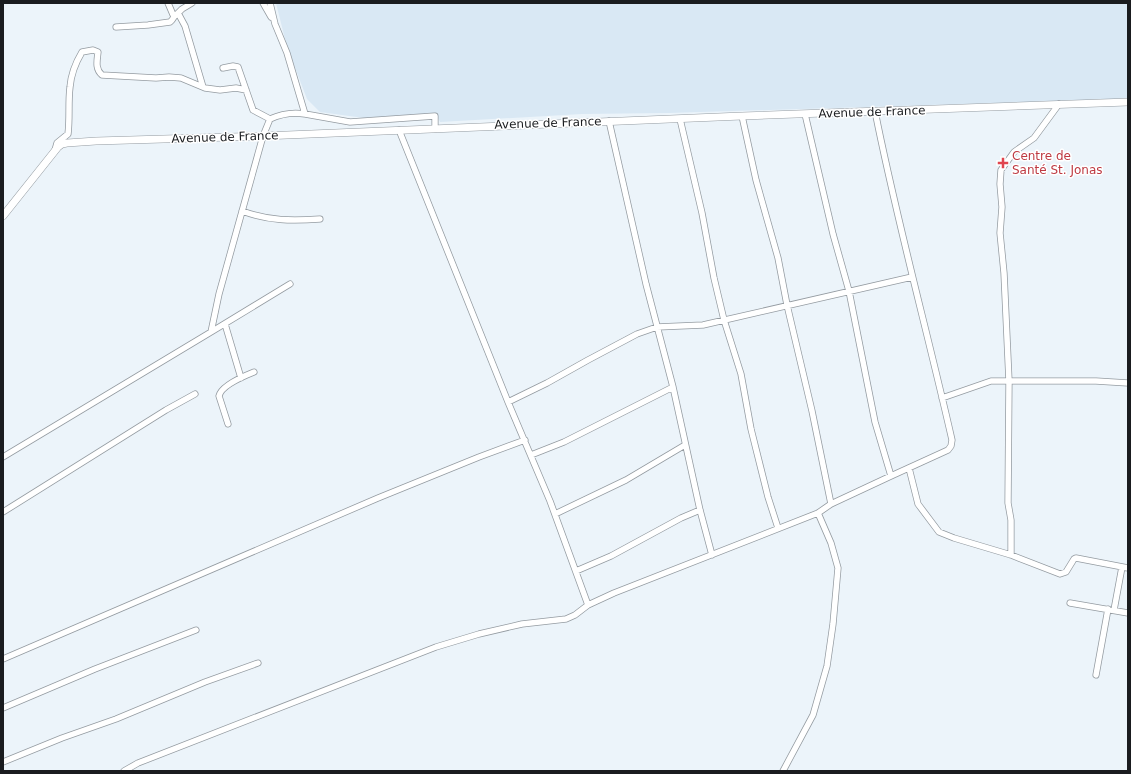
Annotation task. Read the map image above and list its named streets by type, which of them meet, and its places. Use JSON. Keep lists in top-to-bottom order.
{
  "streets": {
    "main road": ["Avenue de France"]
  },
  "places": {
    "health": ["Centre de Santé St. Jonas"]
  }
}
